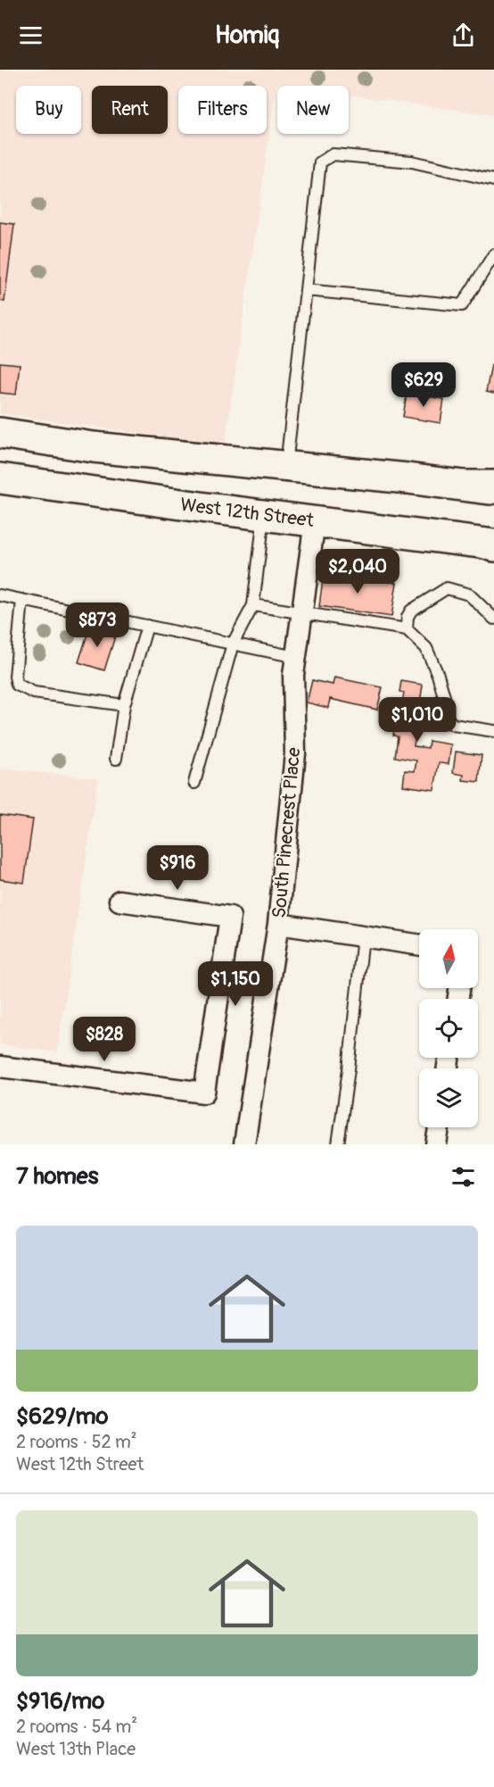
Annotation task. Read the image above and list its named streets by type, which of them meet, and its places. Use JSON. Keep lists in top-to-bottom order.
{
  "streets": {
    "main road": ["West 12th Street"],
    "street": ["South Pinecrest Place"]
  },
  "crossings": [
    ["West 12th Street", "South Pinecrest Place"]
  ],
  "north": "top",
  "page": {
    "header": "Homiq",
    "chip": [
      "Buy",
      "Rent",
      "Filters",
      "New"
    ],
    "price": [
      "$629",
      "$2,040",
      "$873",
      "$1,010",
      "$916",
      "$1,150",
      "$828"
    ],
    "heading": "7 homes",
    "list": [
      {
        "name": "$629/mo",
        "note": "2 rooms · 52 m² · West 12th Street"
      },
      {
        "name": "$916/mo",
        "note": "2 rooms · 54 m² · West 13th Place"
      }
    ]
  }
}
